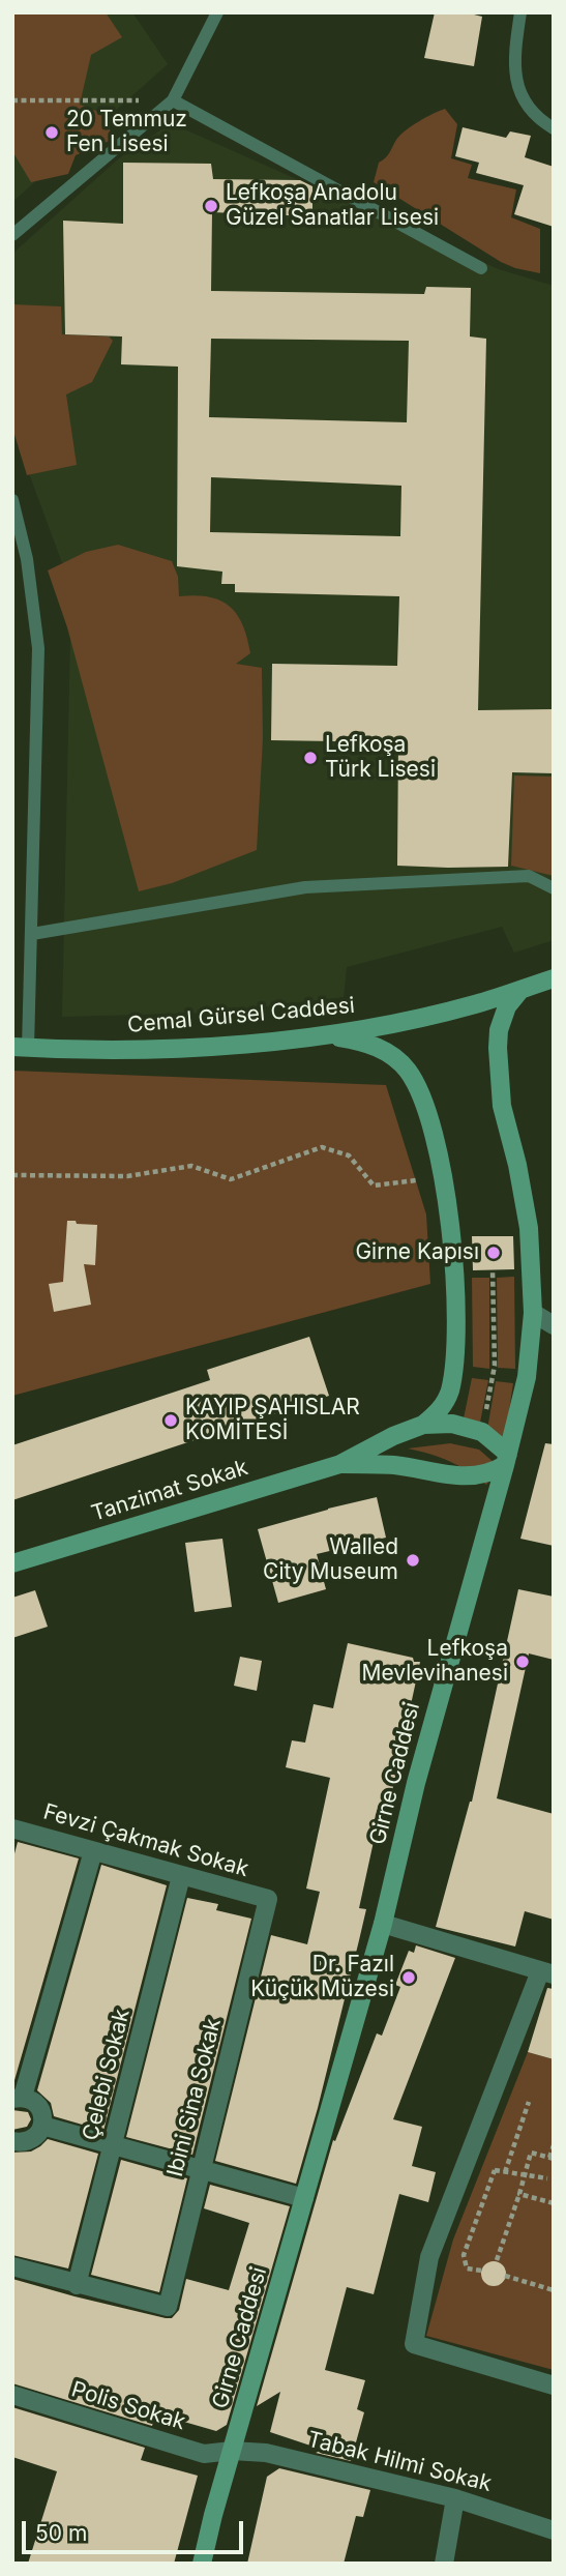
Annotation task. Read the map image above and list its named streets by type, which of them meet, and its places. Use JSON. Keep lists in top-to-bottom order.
{
  "streets": {
    "street": [
      "Cemal Gürsel Caddesi",
      "Tanzimat Sokak",
      "Girne Caddesi",
      "Fevzi Çakmak Sokak",
      "Çelebi Sokak",
      "Ibini Sina Sokak",
      "Polis Sokak",
      "Tabak Hilmi Sokak"
    ]
  },
  "crossings": [
    ["Cemal Gürsel Caddesi", "Girne Caddesi"],
    ["Tanzimat Sokak", "Girne Caddesi"],
    ["Girne Caddesi", "Polis Sokak"],
    ["Girne Caddesi", "Tabak Hilmi Sokak"],
    ["Fevzi Çakmak Sokak", "Çelebi Sokak"],
    ["Fevzi Çakmak Sokak", "Ibini Sina Sokak"],
    ["Çelebi Sokak", "Ibini Sina Sokak"],
    ["Polis Sokak", "Tabak Hilmi Sokak"]
  ],
  "places": [
    "20 Temmuz Fen Lisesi",
    "Lefkoşa Anadolu Güzel Sanatlar Lisesi",
    "Lefkoşa Türk Lisesi",
    "Girne Kapısı",
    "KAYIP ŞAHISLAR KOMİTESİ",
    "Walled City Museum",
    "Lefkoşa Mevlevihanesi",
    "Dr. Fazıl Küçük Müzesi"
  ],
  "scale_bar": "50 m"
}
